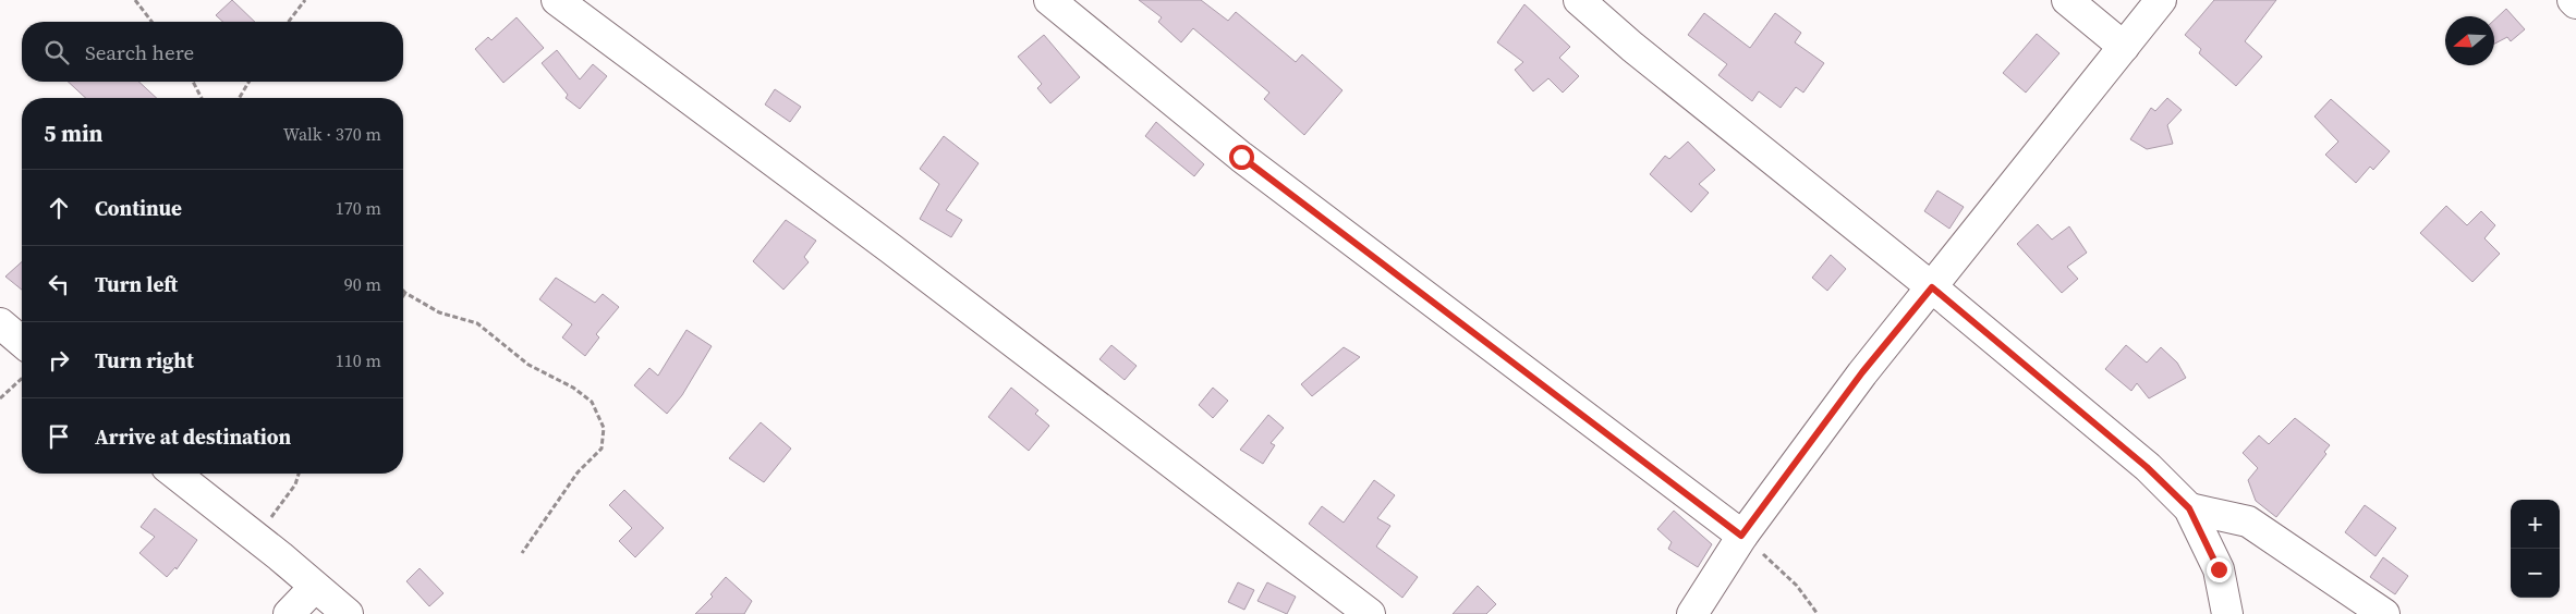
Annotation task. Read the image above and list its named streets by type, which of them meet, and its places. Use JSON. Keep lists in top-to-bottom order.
{
  "north": "left",
  "page": {
    "search": "Search here",
    "heading": ["5 min", "Walk · 370 m"],
    "list": [
      ["Continue", "170 m"],
      ["Turn left", "90 m"],
      ["Turn right", "110 m"],
      "Arrive at destination"
    ],
    "map_buttons": ["+", "−"]
  }
}
